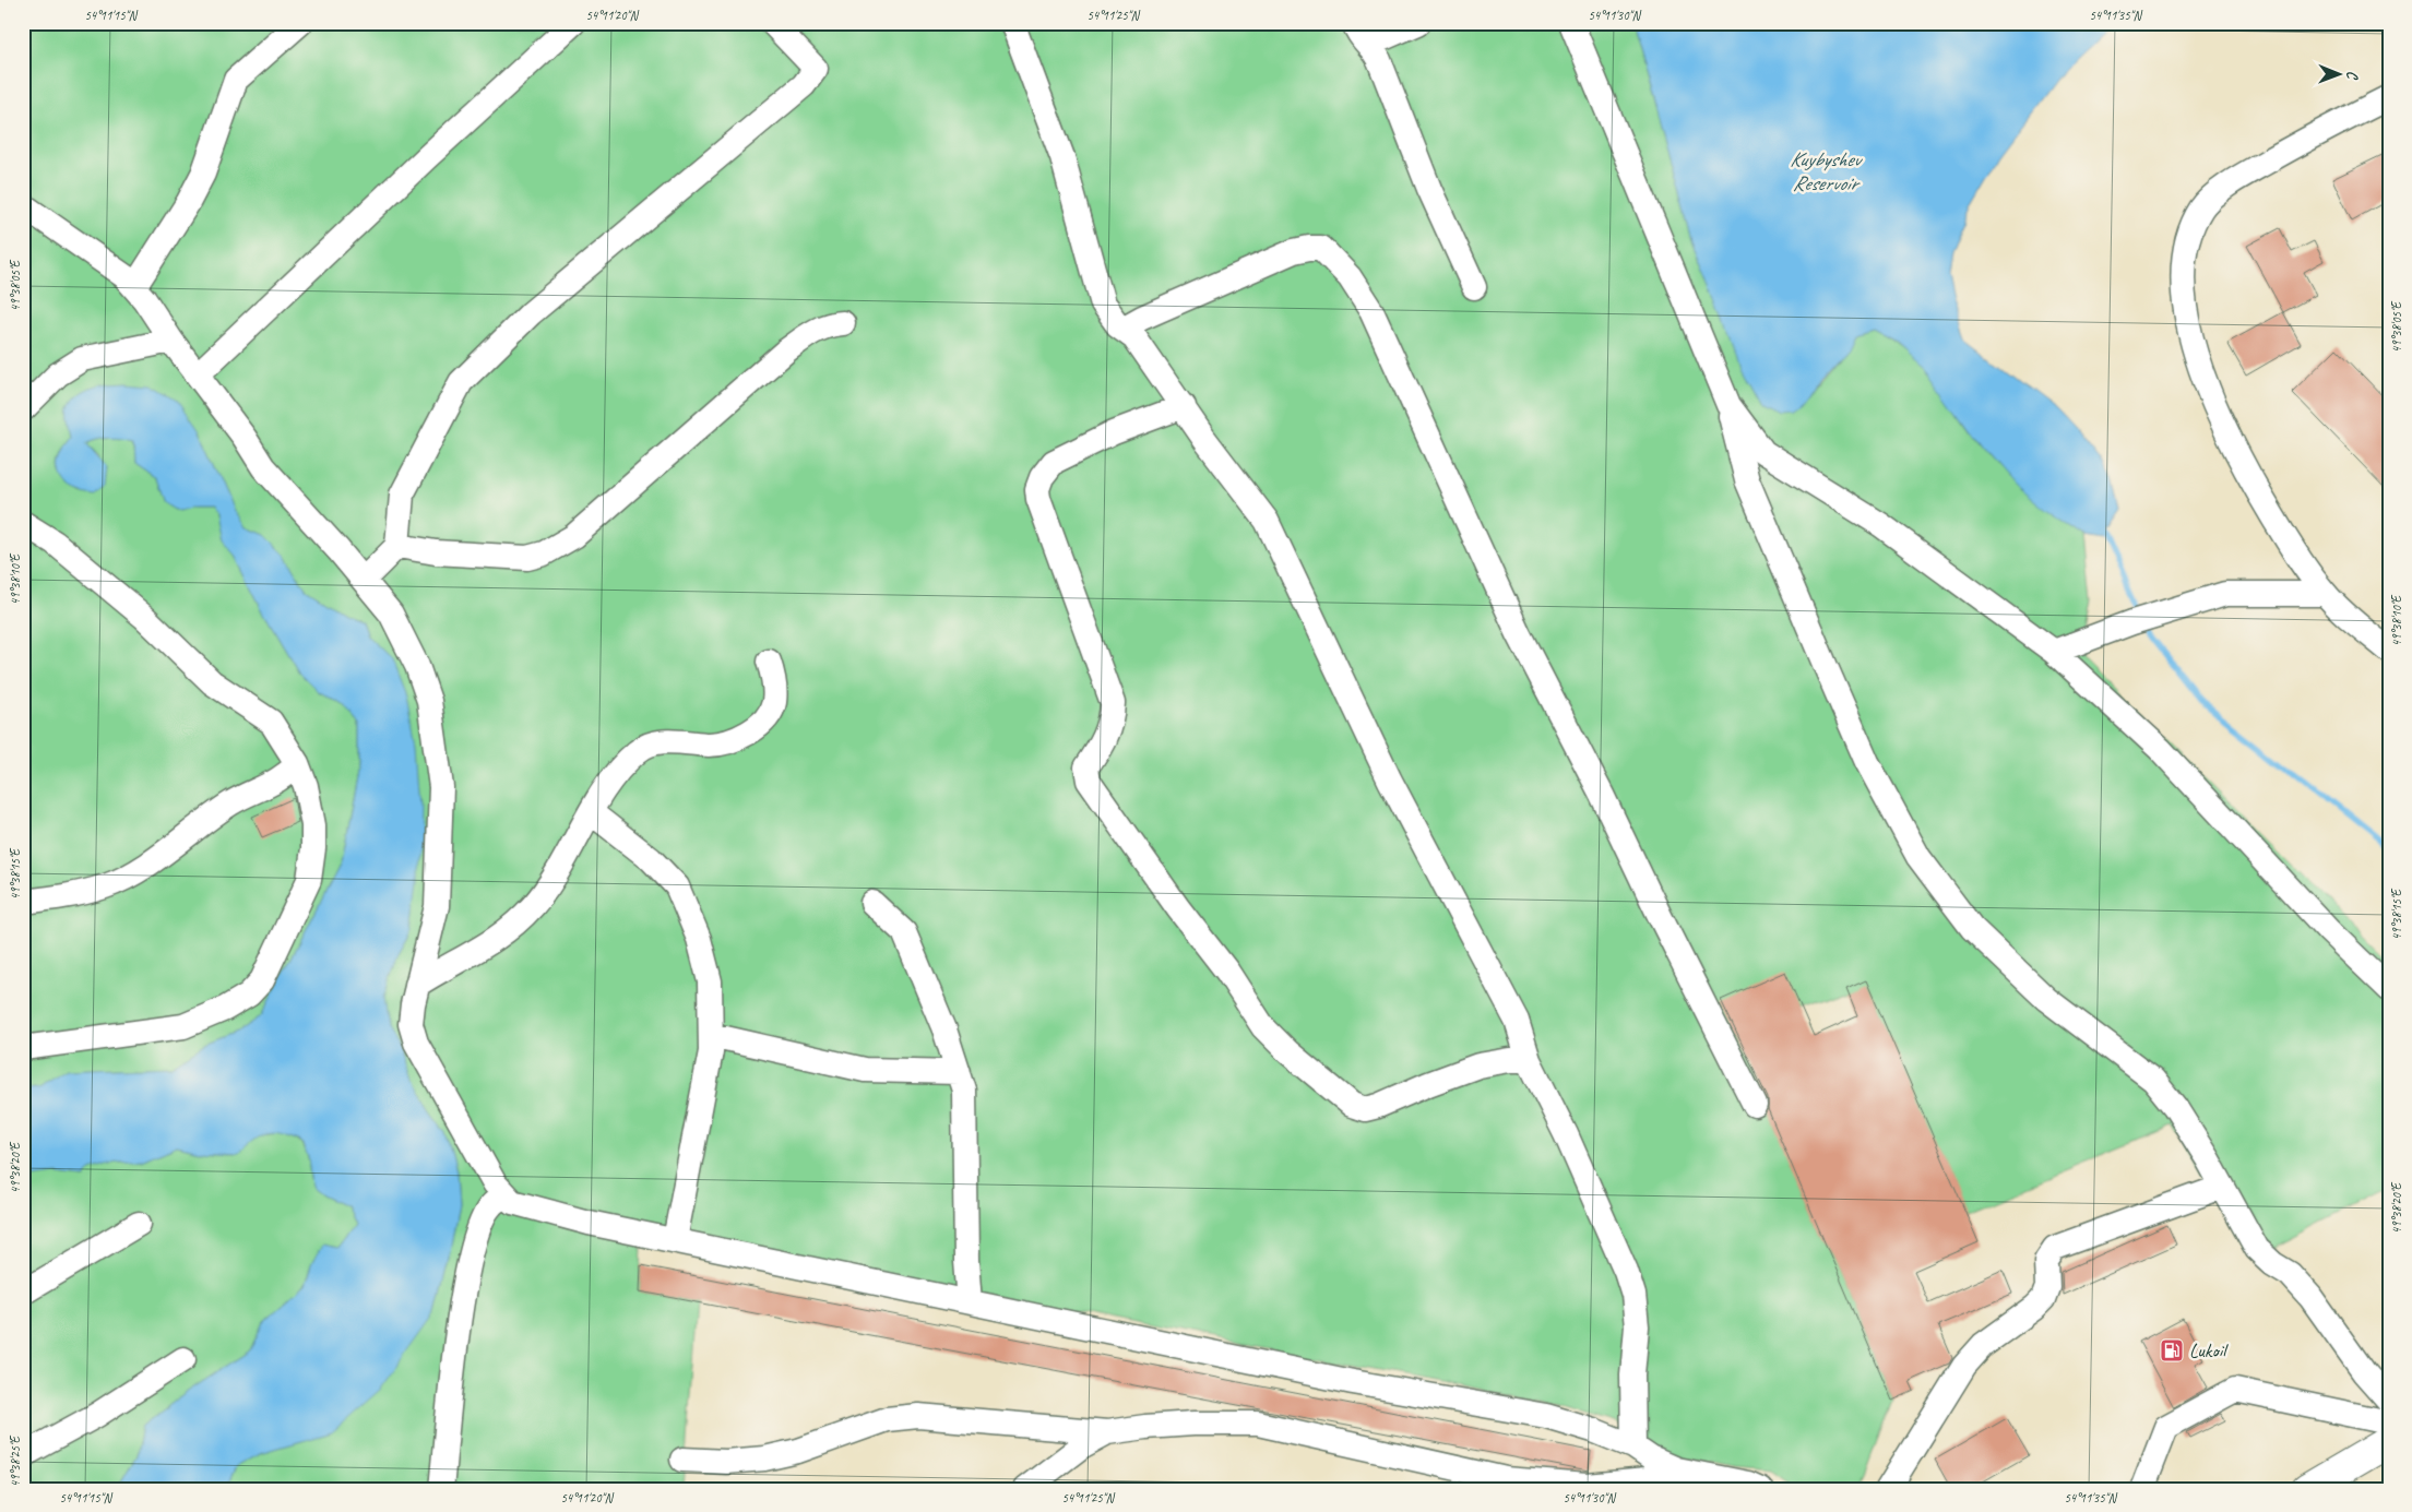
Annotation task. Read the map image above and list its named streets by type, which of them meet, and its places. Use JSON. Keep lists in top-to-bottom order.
{
  "water": ["Kuybyshev Reservoir"],
  "places": {
    "fuel station": ["Lukoil"]
  },
  "north": "right",
  "coordinates": [
    "54°11'15\"N",
    "54°11'20\"N",
    "54°11'25\"N",
    "54°11'30\"N",
    "54°11'35\"N",
    "49°38'05\"E",
    "49°38'10\"E",
    "49°38'15\"E",
    "49°38'20\"E",
    "49°38'25\"E"
  ]
}
